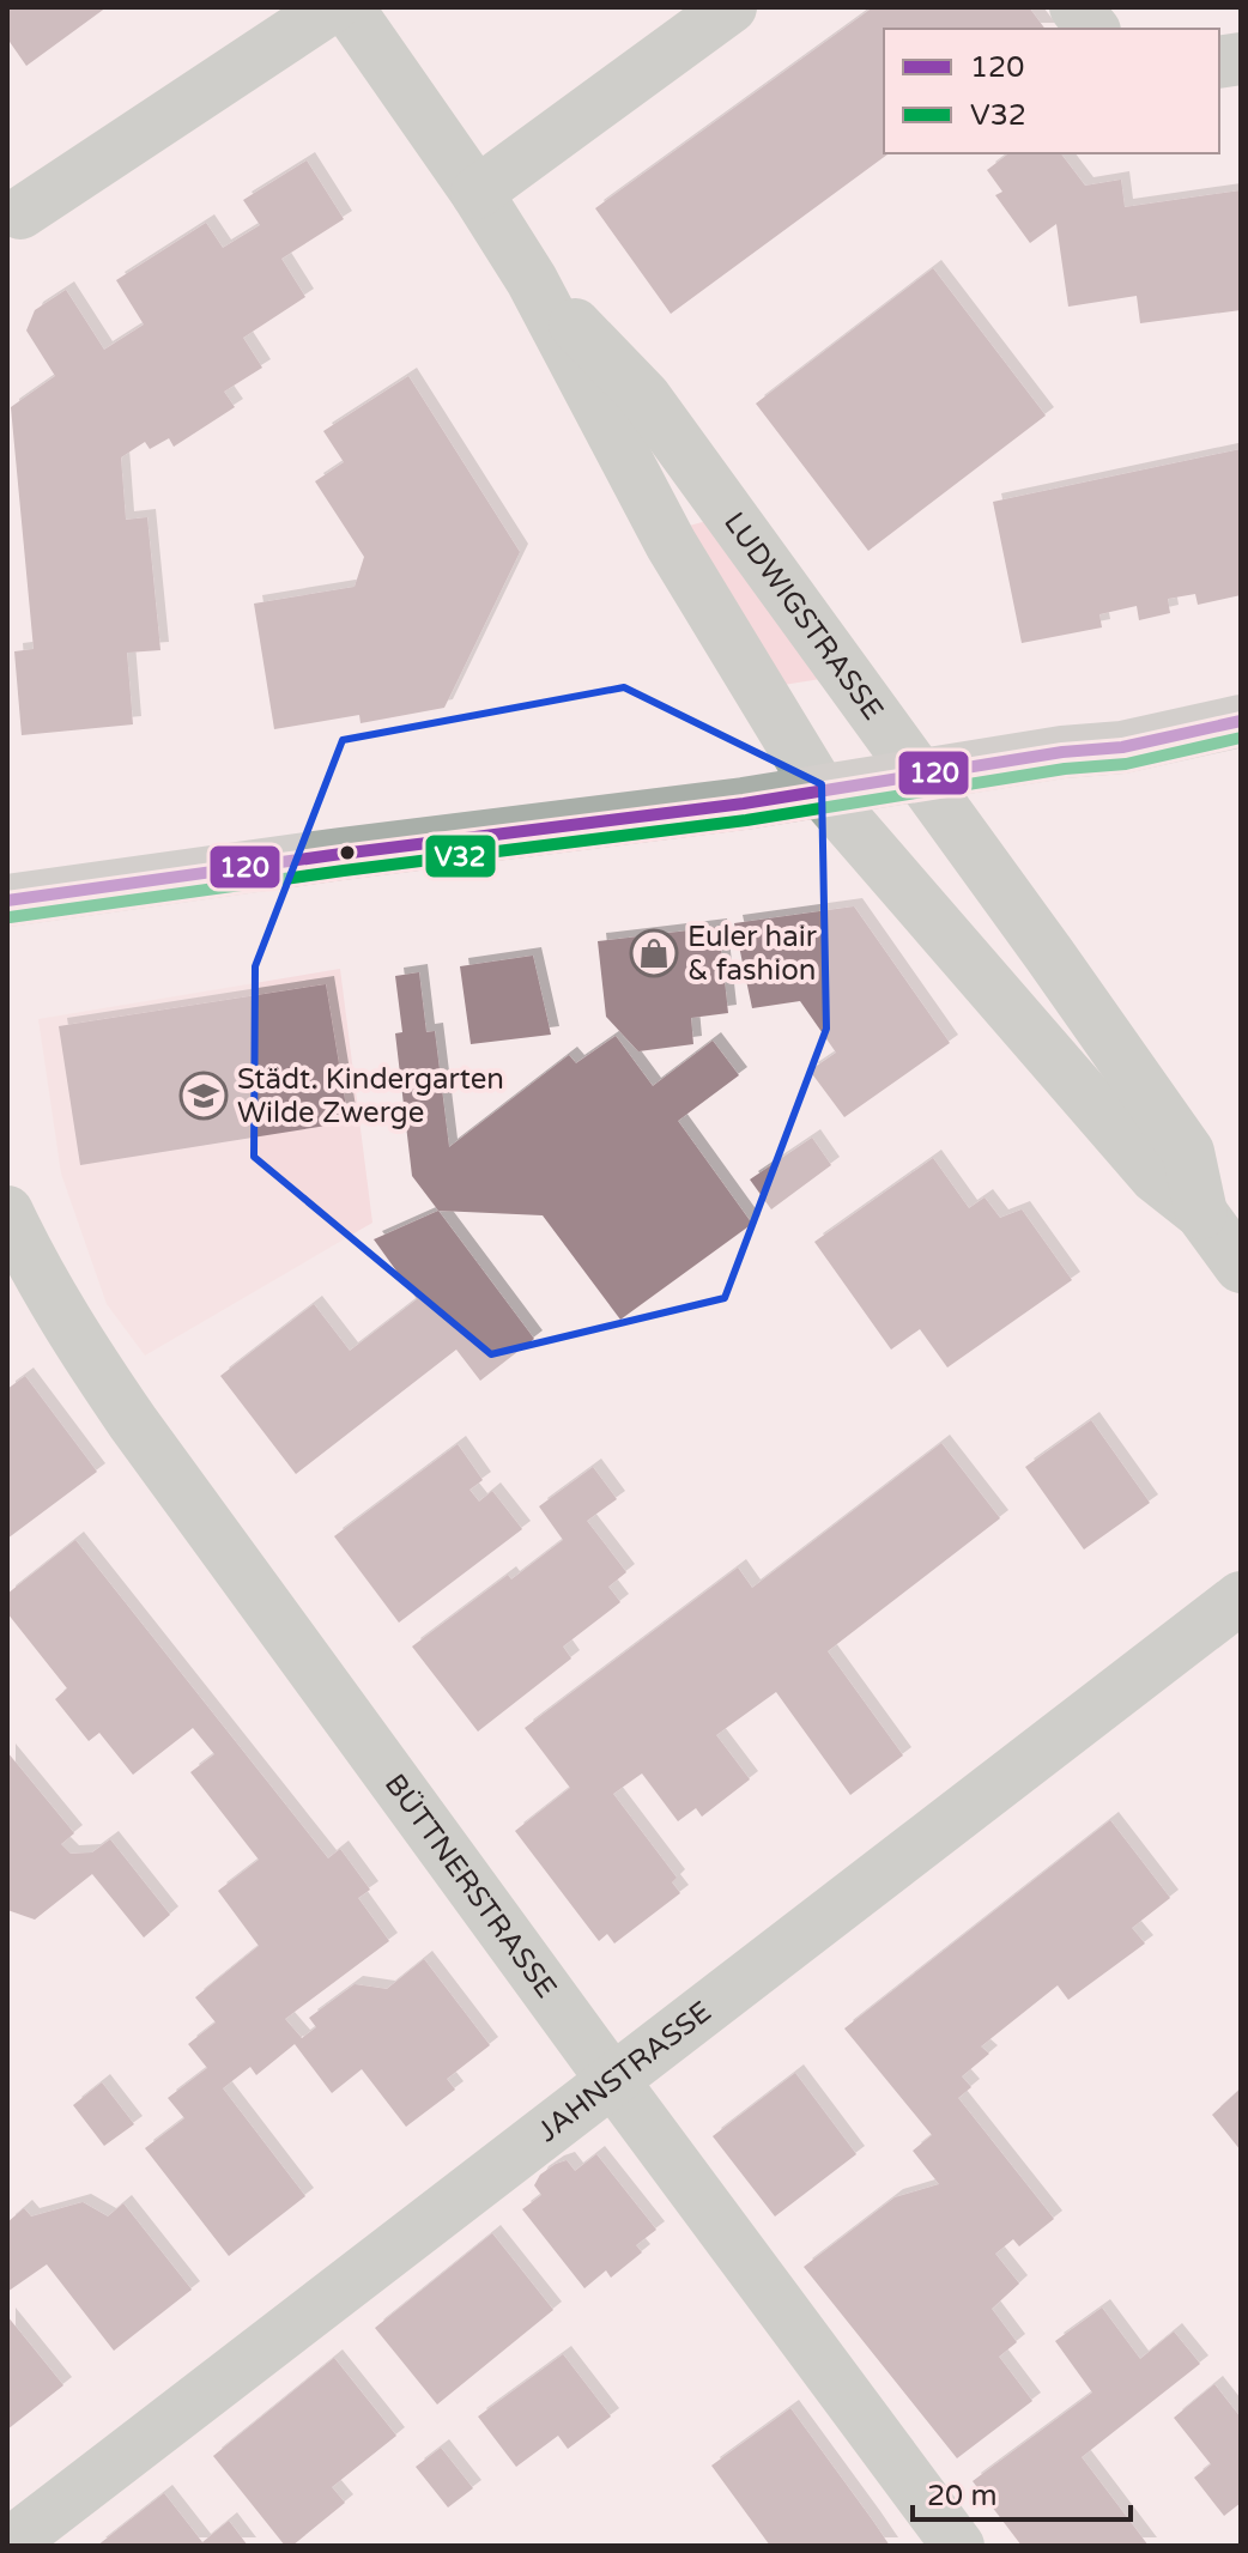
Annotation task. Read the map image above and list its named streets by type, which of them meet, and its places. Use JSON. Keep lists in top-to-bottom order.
{
  "streets": {
    "street": ["LUDWIGSTRASSE", "BÜTTNERSTRASSE", "JAHNSTRASSE"]
  },
  "crossings": [
    ["BÜTTNERSTRASSE", "JAHNSTRASSE"]
  ],
  "places": {
    "shop": ["Euler hair & fashion"],
    "school or university": ["Städt. Kindergarten Wilde Zwerge"]
  },
  "lines": ["transit line 120", "transit line V32"],
  "legend": ["120", "V32"],
  "scale_bar": "20 m"
}
